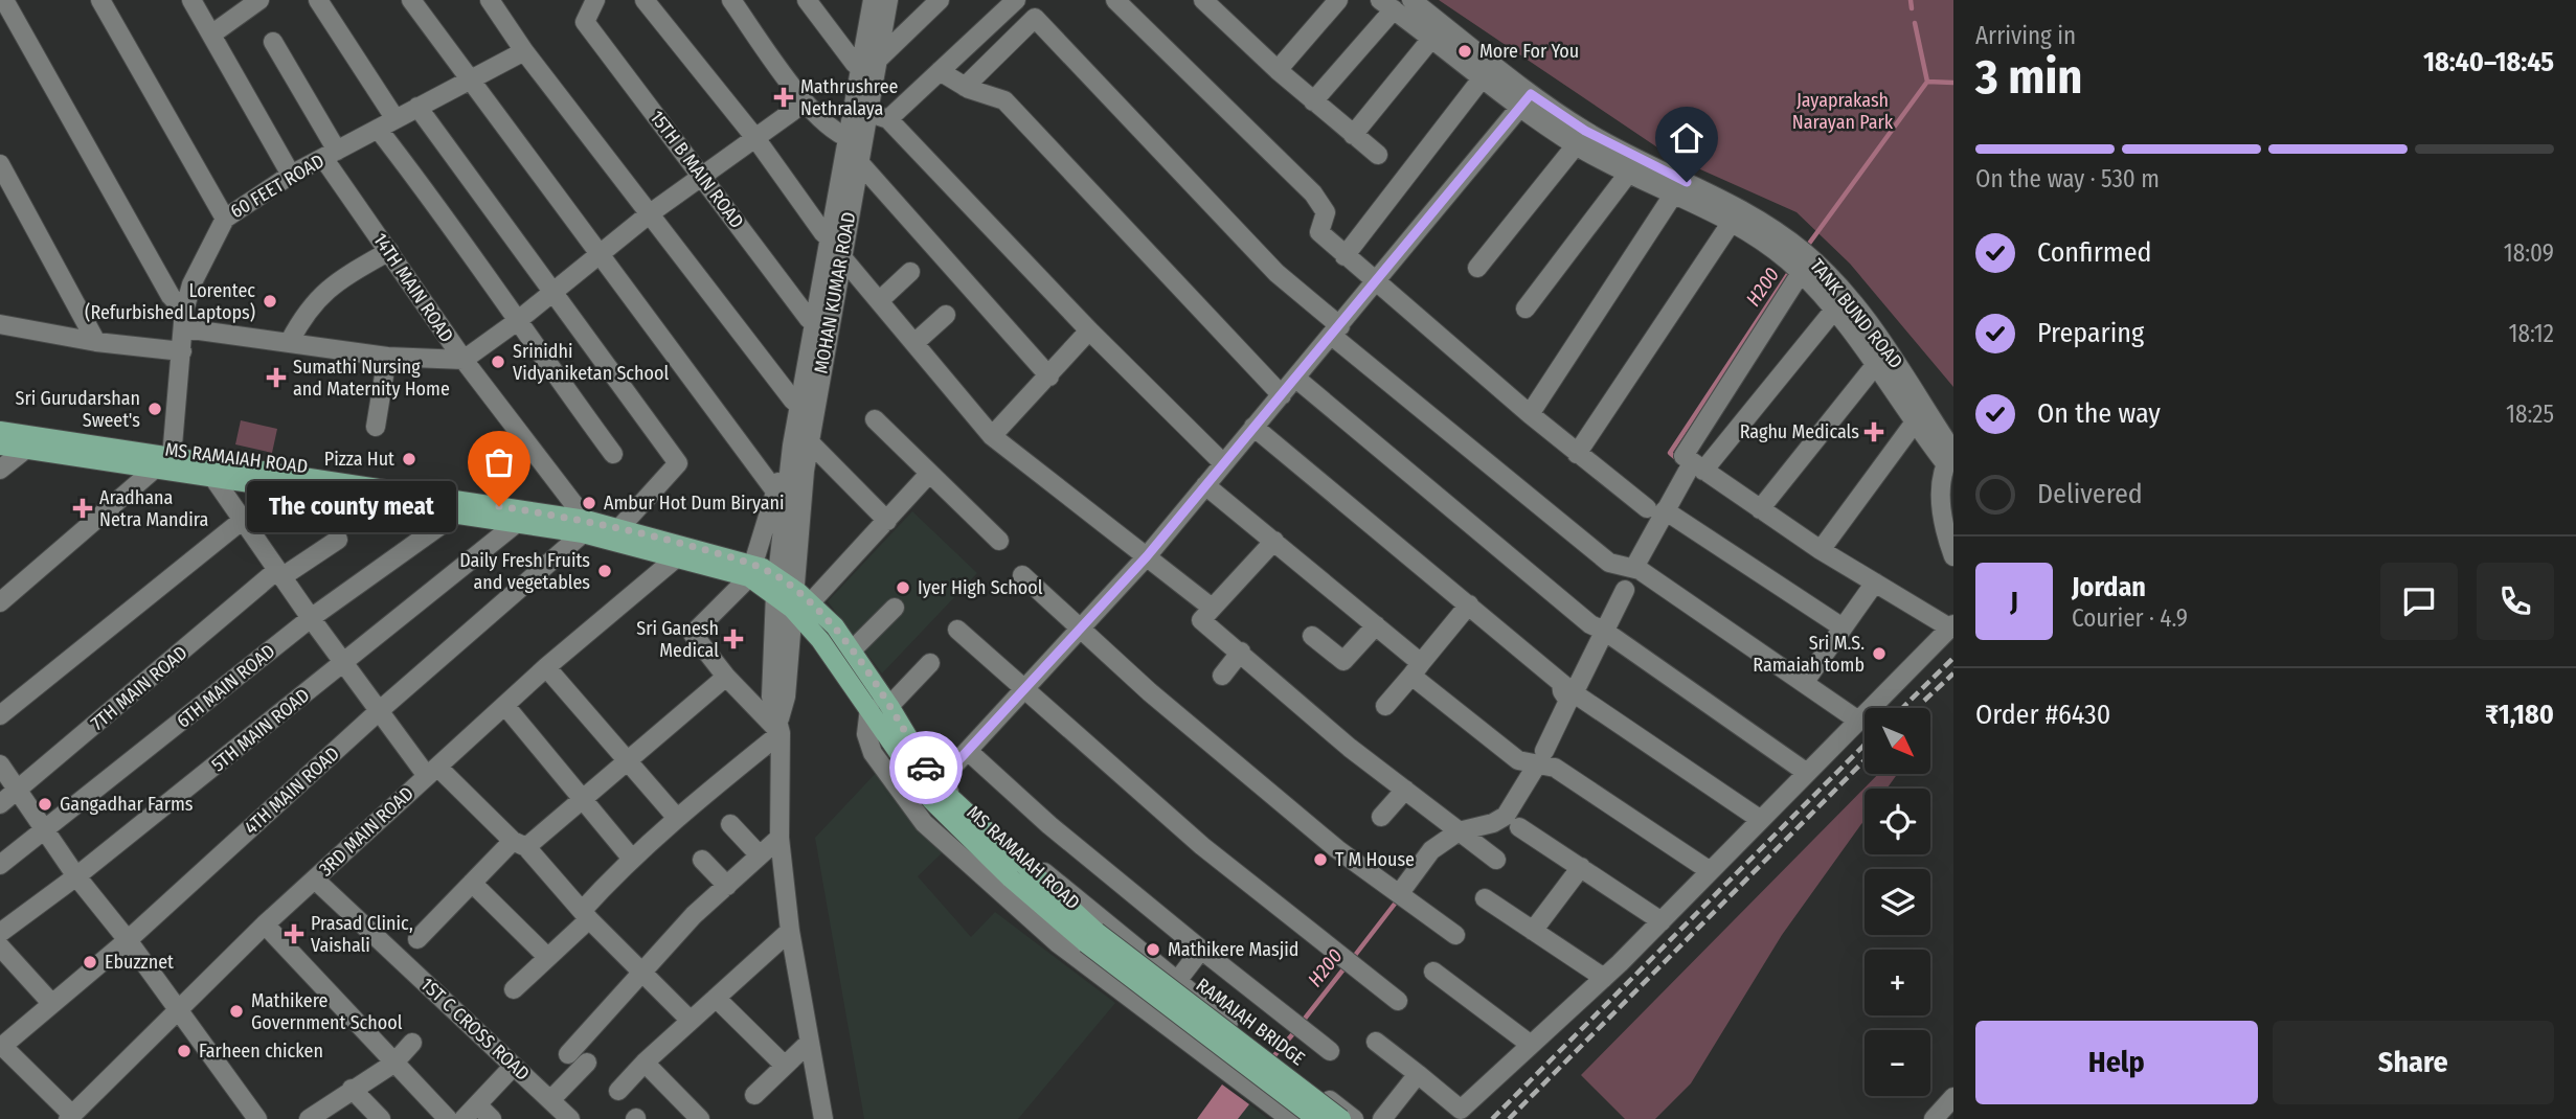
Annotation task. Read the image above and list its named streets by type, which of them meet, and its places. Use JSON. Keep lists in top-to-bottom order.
{
  "streets": {
    "main road": ["MS RAMAIAH ROAD", "RAMAIAH BRIDGE"],
    "street": [
      "15TH B MAIN ROAD",
      "60 FEET ROAD",
      "14TH MAIN ROAD",
      "MOHAN KUMAR ROAD",
      "TANK BUND ROAD",
      "6TH MAIN ROAD",
      "7TH MAIN ROAD",
      "5TH MAIN ROAD",
      "4TH MAIN ROAD",
      "3RD MAIN ROAD",
      "1ST C CROSS ROAD"
    ]
  },
  "crossings": [
    ["60 FEET ROAD", "14TH MAIN ROAD"],
    ["60 FEET ROAD", "MS RAMAIAH ROAD"],
    ["14TH MAIN ROAD", "MS RAMAIAH ROAD"],
    ["14TH MAIN ROAD", "4TH MAIN ROAD"],
    ["MOHAN KUMAR ROAD", "MS RAMAIAH ROAD"],
    ["MS RAMAIAH ROAD", "6TH MAIN ROAD"],
    ["MS RAMAIAH ROAD", "5TH MAIN ROAD"],
    ["MS RAMAIAH ROAD", "4TH MAIN ROAD"],
    ["MS RAMAIAH ROAD", "3RD MAIN ROAD"],
    ["MS RAMAIAH ROAD", "RAMAIAH BRIDGE"],
    ["3RD MAIN ROAD", "1ST C CROSS ROAD"]
  ],
  "water": ["H200"],
  "parks": ["Jayaprakash Narayan Park"],
  "places": {
    "other": [
      "More For You",
      "Lorentec (Refurbished Laptops)",
      "Srinidhi Vidyaniketan School",
      "Sri Gurudarshan Sweet's",
      "Pizza Hut",
      "Ambur Hot Dum Biryani",
      "The county meat",
      "Daily Fresh Fruits and vegetables",
      "Iyer High School",
      "Sri M.S. Ramaiah tomb",
      "Gangadhar Farms",
      "T M House",
      "Mathikere Masjid",
      "Ebuzznet",
      "Mathikere Government School",
      "Farheen chicken"
    ],
    "health": [
      "Mathrushree Nethralaya",
      "Sumathi Nursing and Maternity Home",
      "Raghu Medicals",
      "Aradhana Netra Mandira",
      "Sri Ganesh Medical",
      "Prasad Clinic, Vaishali"
    ]
  },
  "north": "bottom right",
  "page": {
    "heading": ["3 min", "Arriving in", "18:40–18:45"],
    "panel": [
      "Jordan",
      "Courier · 4.9",
      "Order #6430",
      "₹1,180"
    ],
    "bar": "On the way · 530 m",
    "list": [
      ["Confirmed", "18:09"],
      ["Preparing", "18:12"],
      ["On the way", "18:25"],
      "Delivered"
    ],
    "bubble": "The county meat",
    "round": "J",
    "map_buttons": ["+", "−"],
    "buttons": ["Help", "Share"]
  }
}
